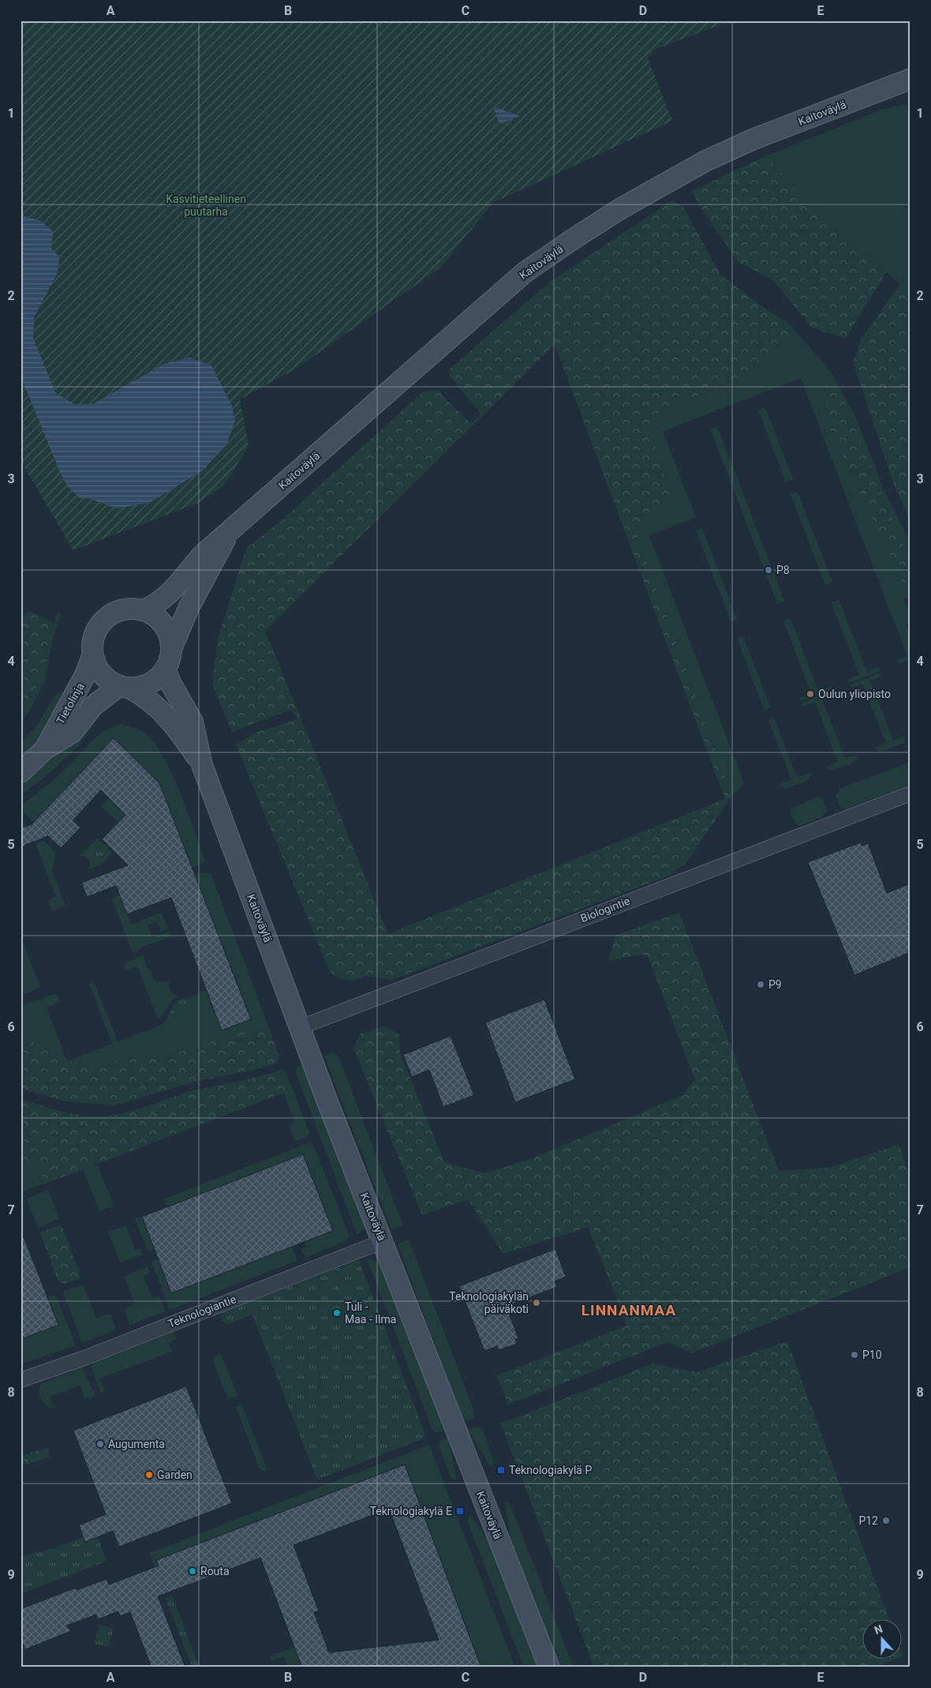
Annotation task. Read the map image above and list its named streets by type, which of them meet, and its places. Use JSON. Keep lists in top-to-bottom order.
{
  "streets": {
    "street": [
      "Kaitoväylä",
      "Tietolinja",
      "Biologintie",
      "Teknologiantie"
    ]
  },
  "crossings": [
    ["Kaitoväylä", "Tietolinja"],
    ["Kaitoväylä", "Biologintie"],
    ["Kaitoväylä", "Teknologiantie"]
  ],
  "districts": ["LINNANMAA"],
  "parks": ["Kasvitieteellinen puutarha"],
  "places": {
    "other": [
      "P8",
      "Oulun yliopisto",
      "P9",
      "Teknologiakylän päiväkoti",
      "Tuli - Maa - Ilma",
      "P10",
      "Augumenta",
      "Garden",
      "P12",
      "Routa"
    ],
    "transit": ["Teknologiakylä P", "Teknologiakylä E"]
  },
  "north": "top",
  "grid": {
    "columns": [
      "A",
      "B",
      "C",
      "D",
      "E"
    ],
    "rows": [
      "1",
      "2",
      "3",
      "4",
      "5",
      "6",
      "7",
      "8",
      "9"
    ]
  }
}
